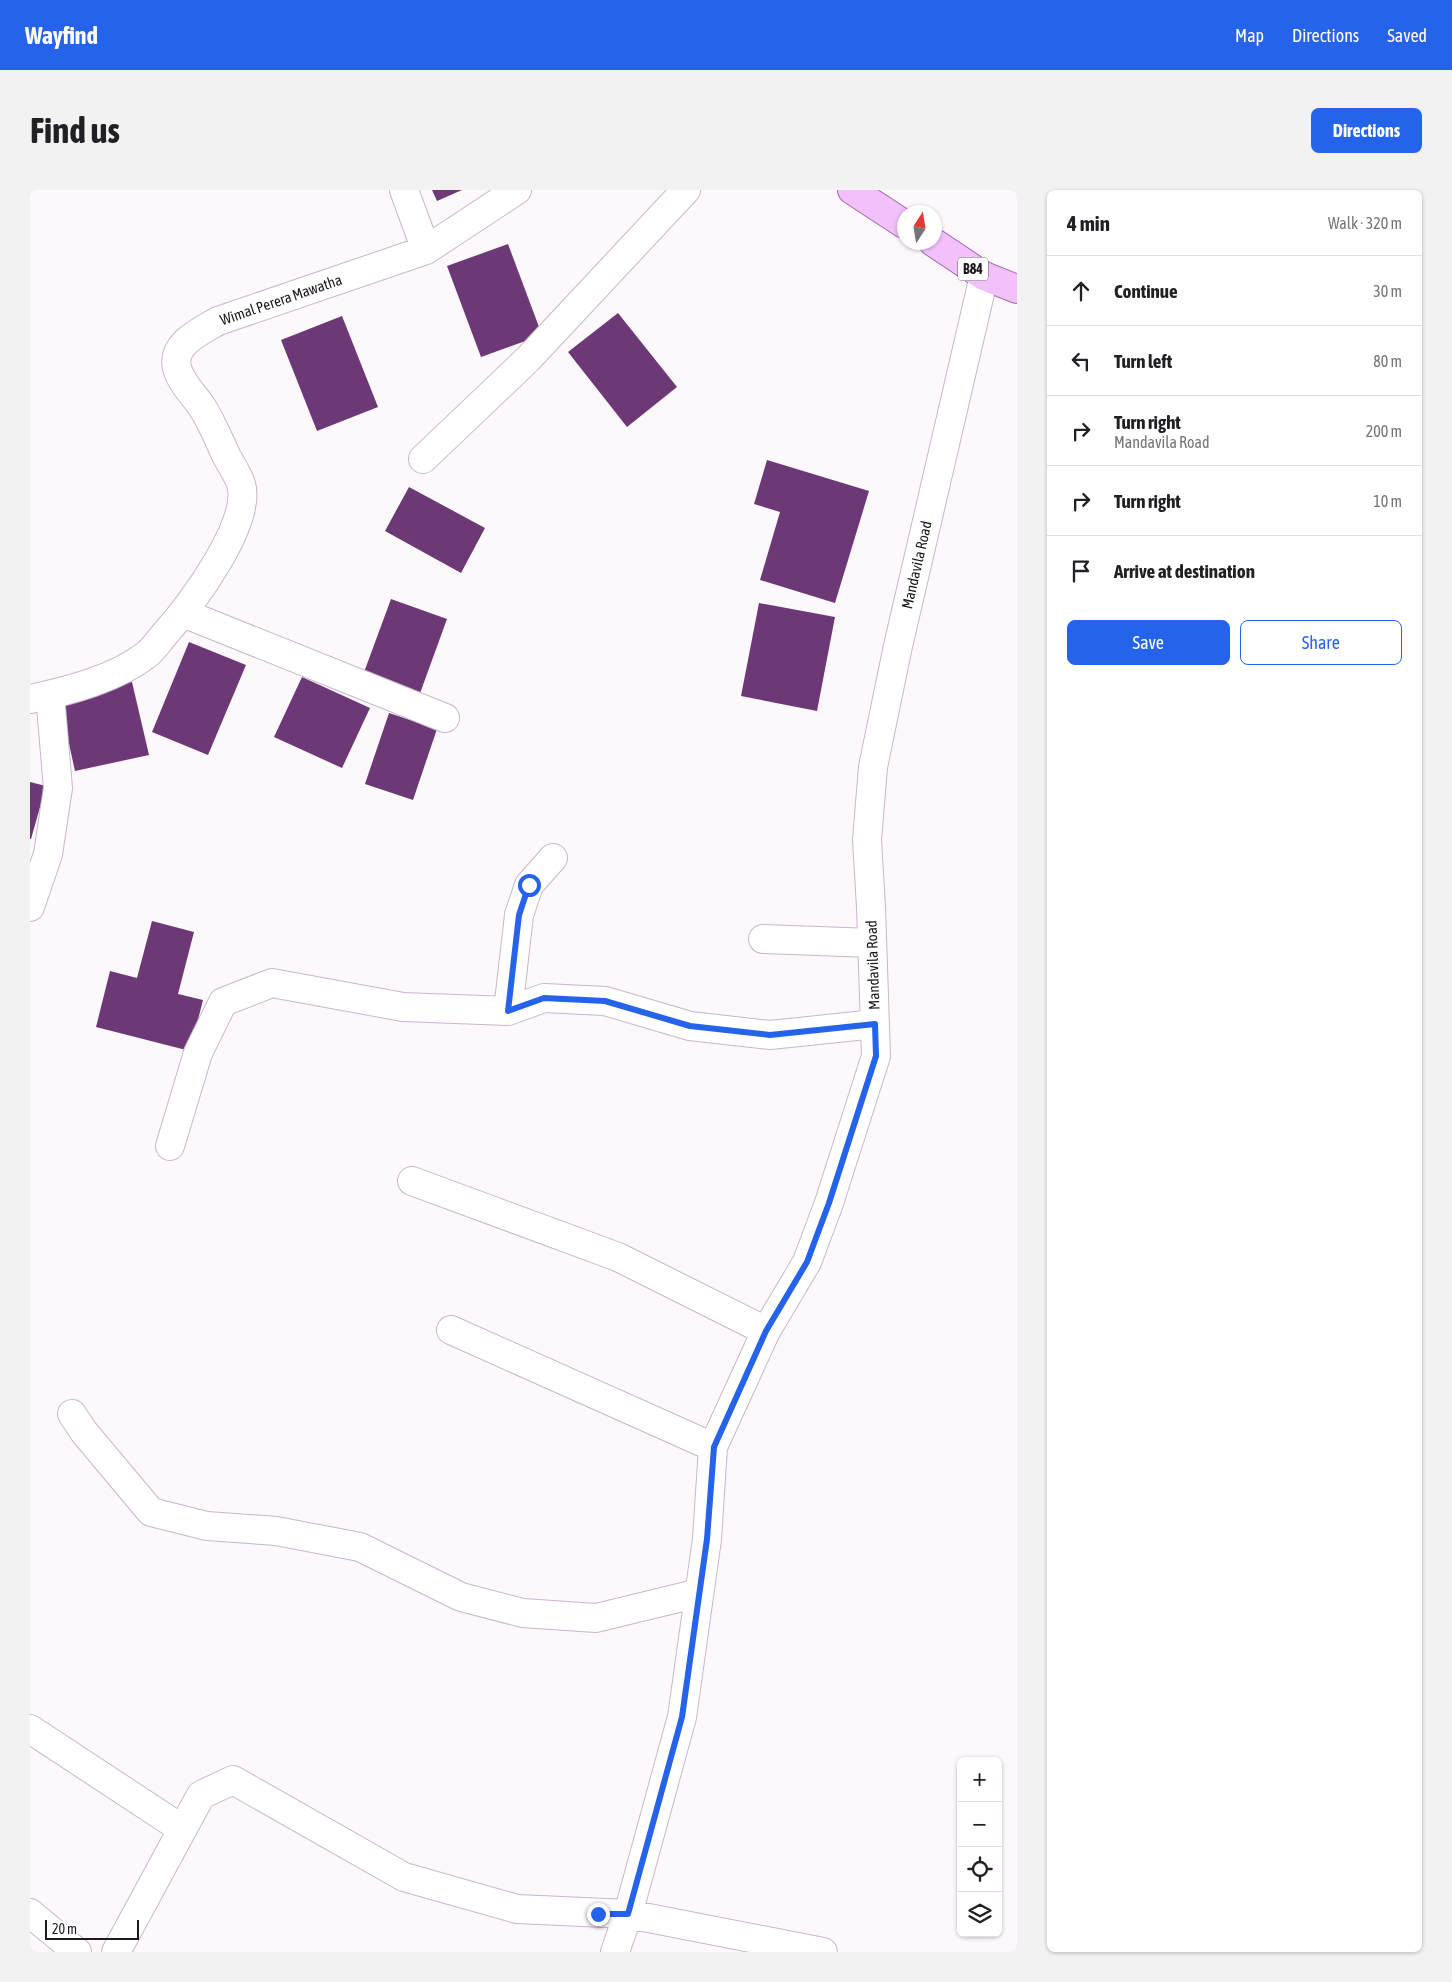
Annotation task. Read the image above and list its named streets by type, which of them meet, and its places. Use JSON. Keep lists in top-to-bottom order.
{
  "streets": {
    "main road": ["B84"],
    "street": ["Wimal Perera Mawatha", "Mandavila Road"]
  },
  "crossings": [
    ["B84", "Mandavila Road"]
  ],
  "scale_bar": "20 m",
  "north": "top",
  "page": {
    "header": "Wayfind",
    "nav": ["Map", "Directions", "Saved"],
    "buttons": [
      "Directions",
      ["Save", "Share"]
    ],
    "title": "Find us",
    "heading": ["4 min", "Walk · 320 m"],
    "list": [
      ["Continue", "30 m"],
      ["Turn left", "80 m"],
      ["Turn right", "Mandavila Road", "200 m"],
      ["Turn right", "10 m"],
      "Arrive at destination"
    ],
    "map_buttons": ["+", "−"],
    "scale": "20 m"
  }
}
